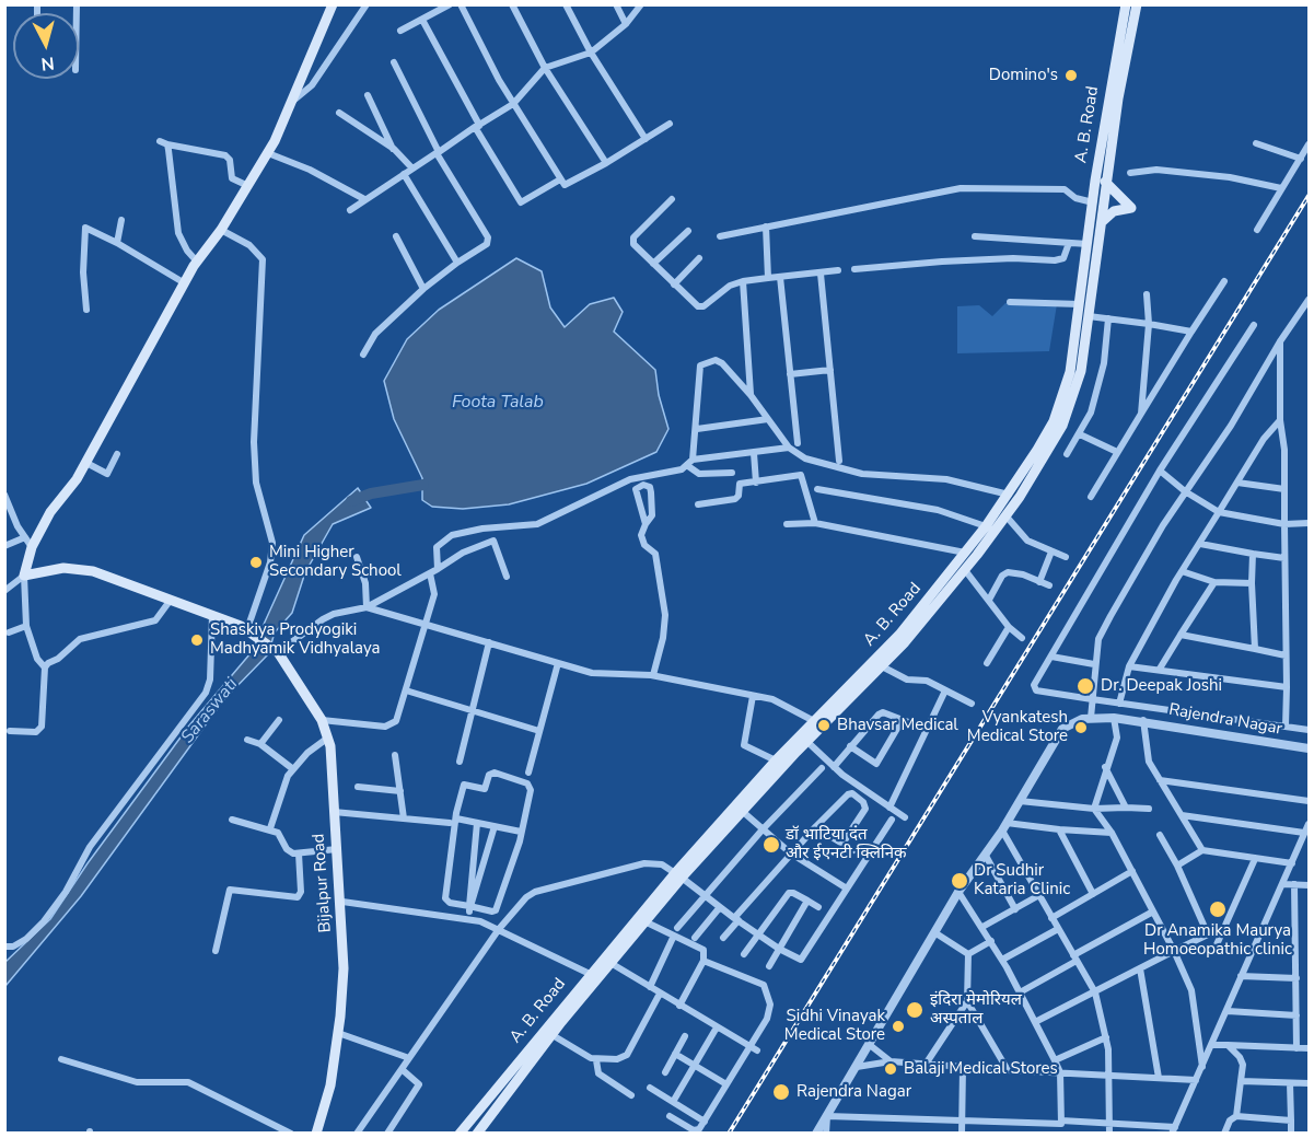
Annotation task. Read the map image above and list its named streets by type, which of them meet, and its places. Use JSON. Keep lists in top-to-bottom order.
{
  "streets": {
    "main road": ["A. B. Road", "Bijalpur Road"],
    "street": ["Rajendra Nagar"]
  },
  "water": ["Foota Talab", "Saraswati"],
  "places": [
    "Domino's",
    "Mini Higher Secondary School",
    "Shaskiya Prodyogiki Madhyamik Vidhyalaya",
    "Dr. Deepak Joshi",
    "Bhavsar Medical",
    "Vyankatesh Medical Store",
    "डॉ भाटिया दंत और ईएनटी क्लिनिक",
    "Dr Sudhir Kataria Clinic",
    "Dr Anamika Maurya Homoeopathic clinic",
    "इंदिरा मेमोरियल अस्पताल",
    "Sidhi Vinayak Medical Store",
    "Balaji Medical Stores",
    "Rajendra Nagar"
  ],
  "north": "bottom"
}
